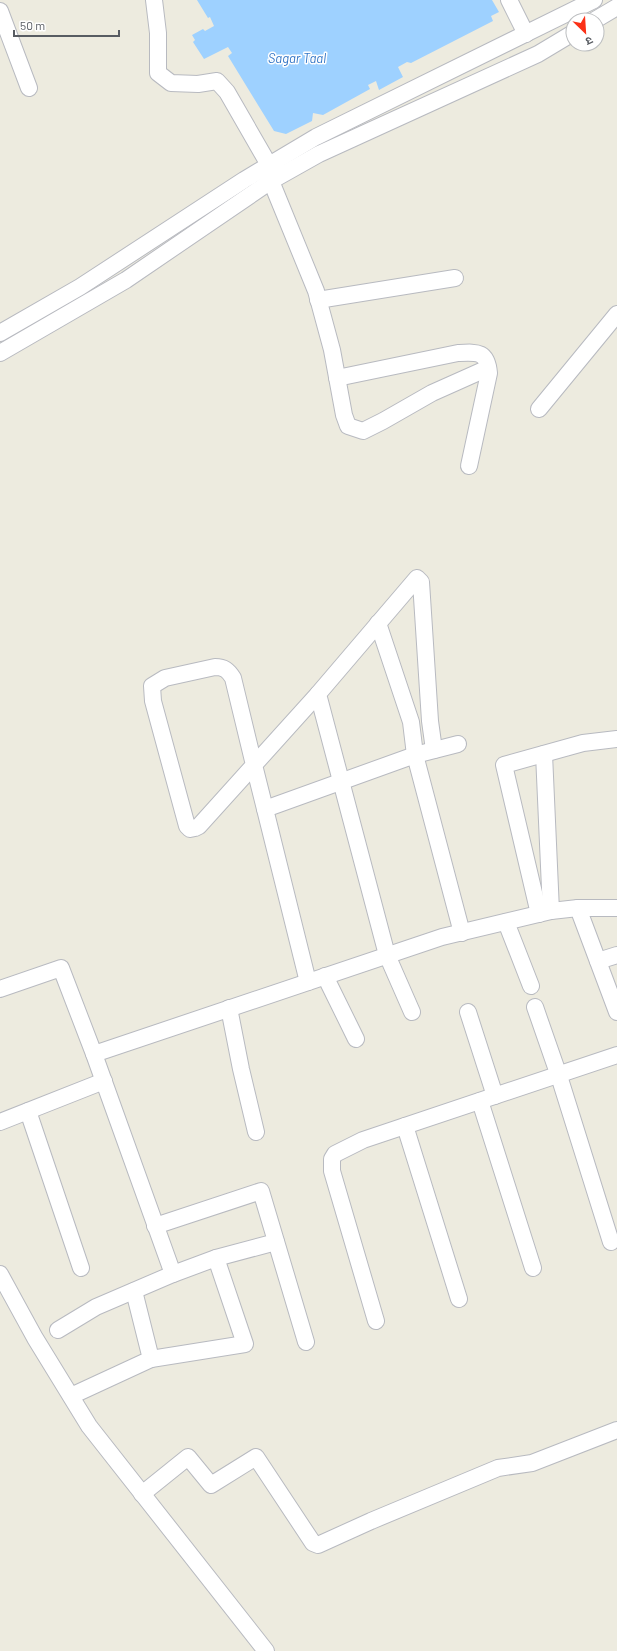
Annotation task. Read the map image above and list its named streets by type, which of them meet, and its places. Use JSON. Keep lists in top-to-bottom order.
{
  "water": ["Sagar Taal"],
  "scale_bar": "50 m",
  "north": "bottom right"
}
